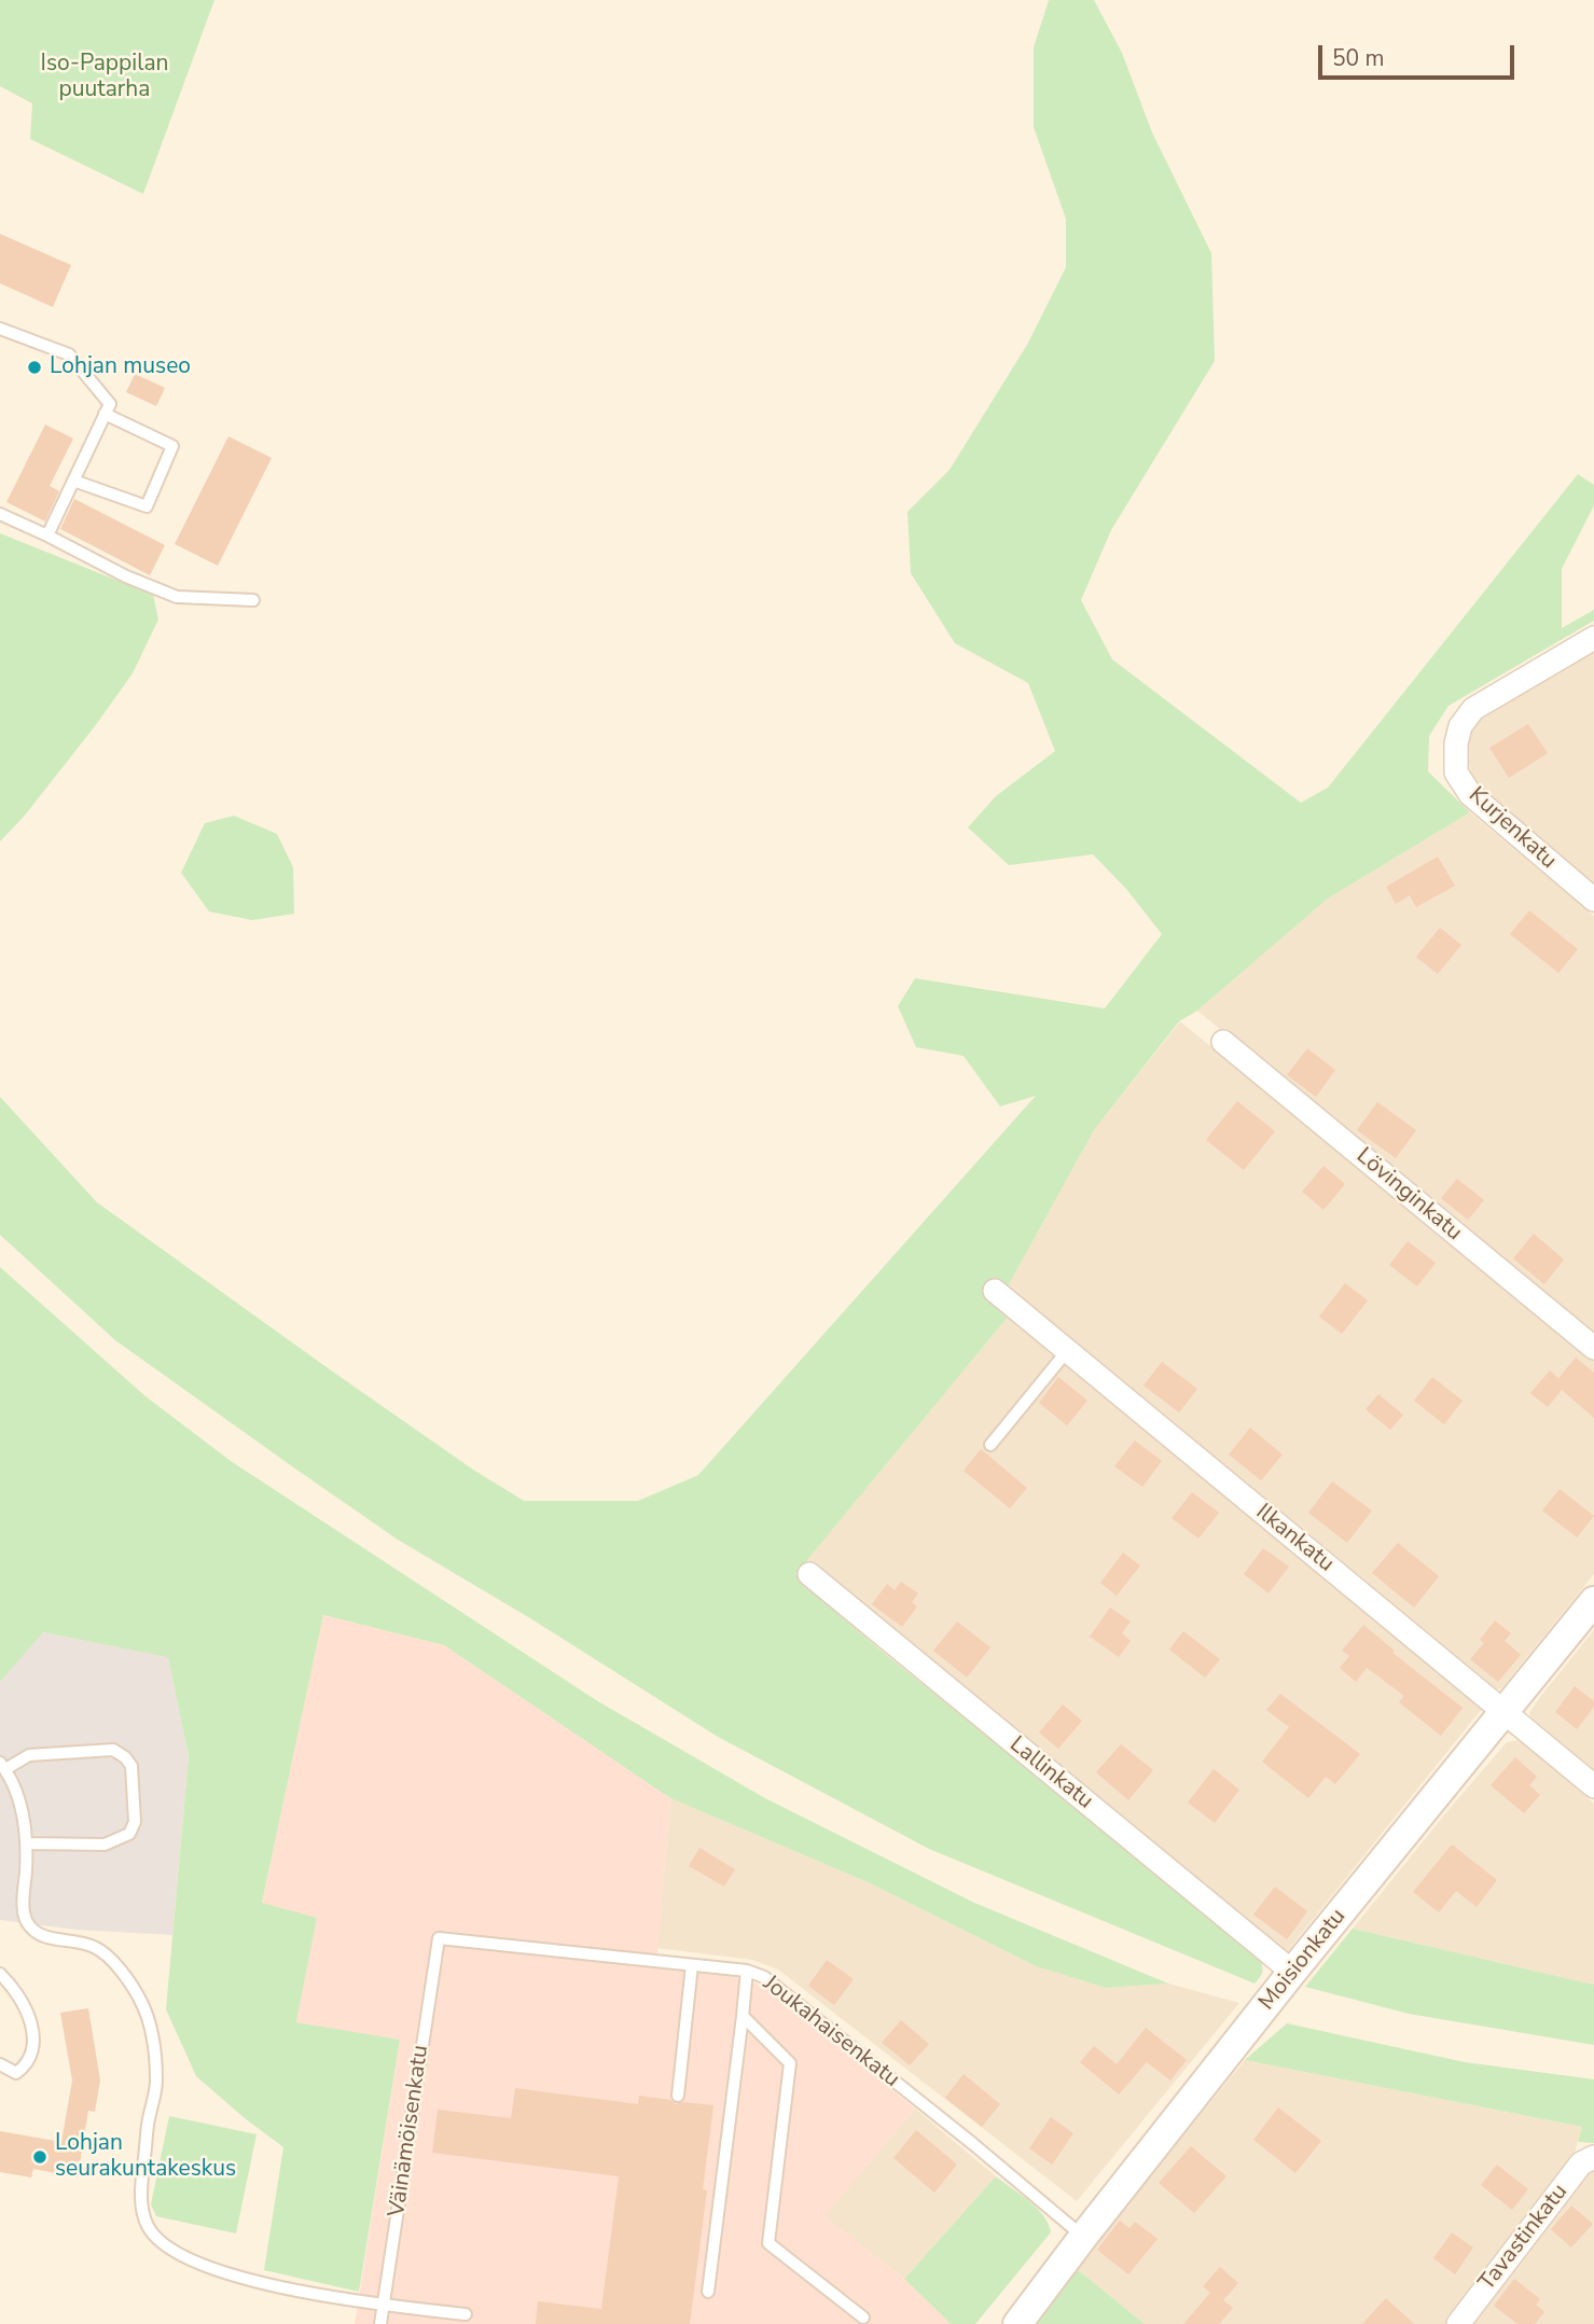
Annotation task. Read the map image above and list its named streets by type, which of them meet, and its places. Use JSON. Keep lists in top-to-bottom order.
{
  "streets": {
    "street": [
      "Kurjenkatu",
      "Lövinginkatu",
      "Ilkankatu",
      "Lallinkatu",
      "Moisionkatu",
      "Tavastinkatu"
    ],
    "lane": ["Joukahaisenkatu", "Väinämöisenkatu"]
  },
  "crossings": [
    ["Ilkankatu", "Moisionkatu"],
    ["Lallinkatu", "Moisionkatu"],
    ["Moisionkatu", "Joukahaisenkatu"],
    ["Joukahaisenkatu", "Väinämöisenkatu"]
  ],
  "parks": ["Iso-Pappilan puutarha"],
  "places": ["Lohjan museo", "Lohjan seurakuntakeskus"],
  "scale_bar": "50 m"
}
